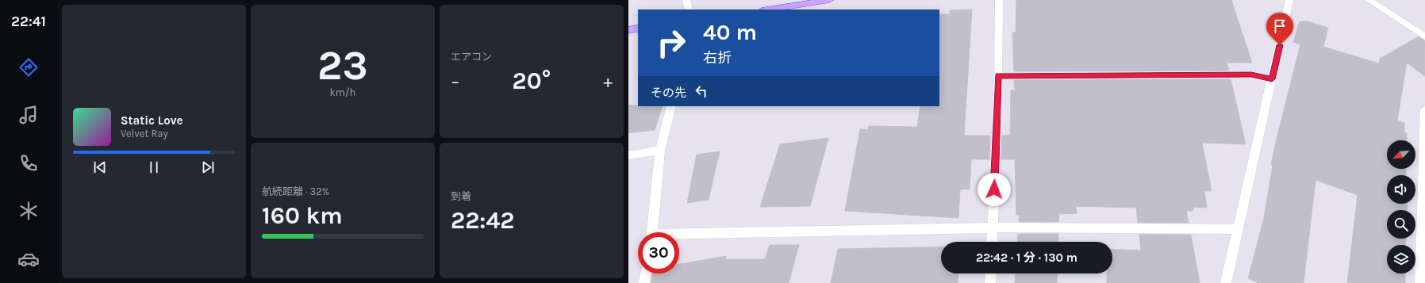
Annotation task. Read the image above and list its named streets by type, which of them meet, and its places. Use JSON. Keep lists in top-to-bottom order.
{
  "north": "bottom left",
  "page": {
    "tabs": "22:41",
    "tile": [
      ["23", "km/h"],
      "エアコン",
      ["航続距離 · 32%", "160 km"],
      ["到着", "22:42"]
    ],
    "turn": ["40 m", "右折"],
    "heat": ["−", "20°", "+"],
    "then": "その先",
    "song": ["Static Love", "Velvet Ray"],
    "limit": "30",
    "trip": "22:42 · 1 分 · 130 m"
  }
}
